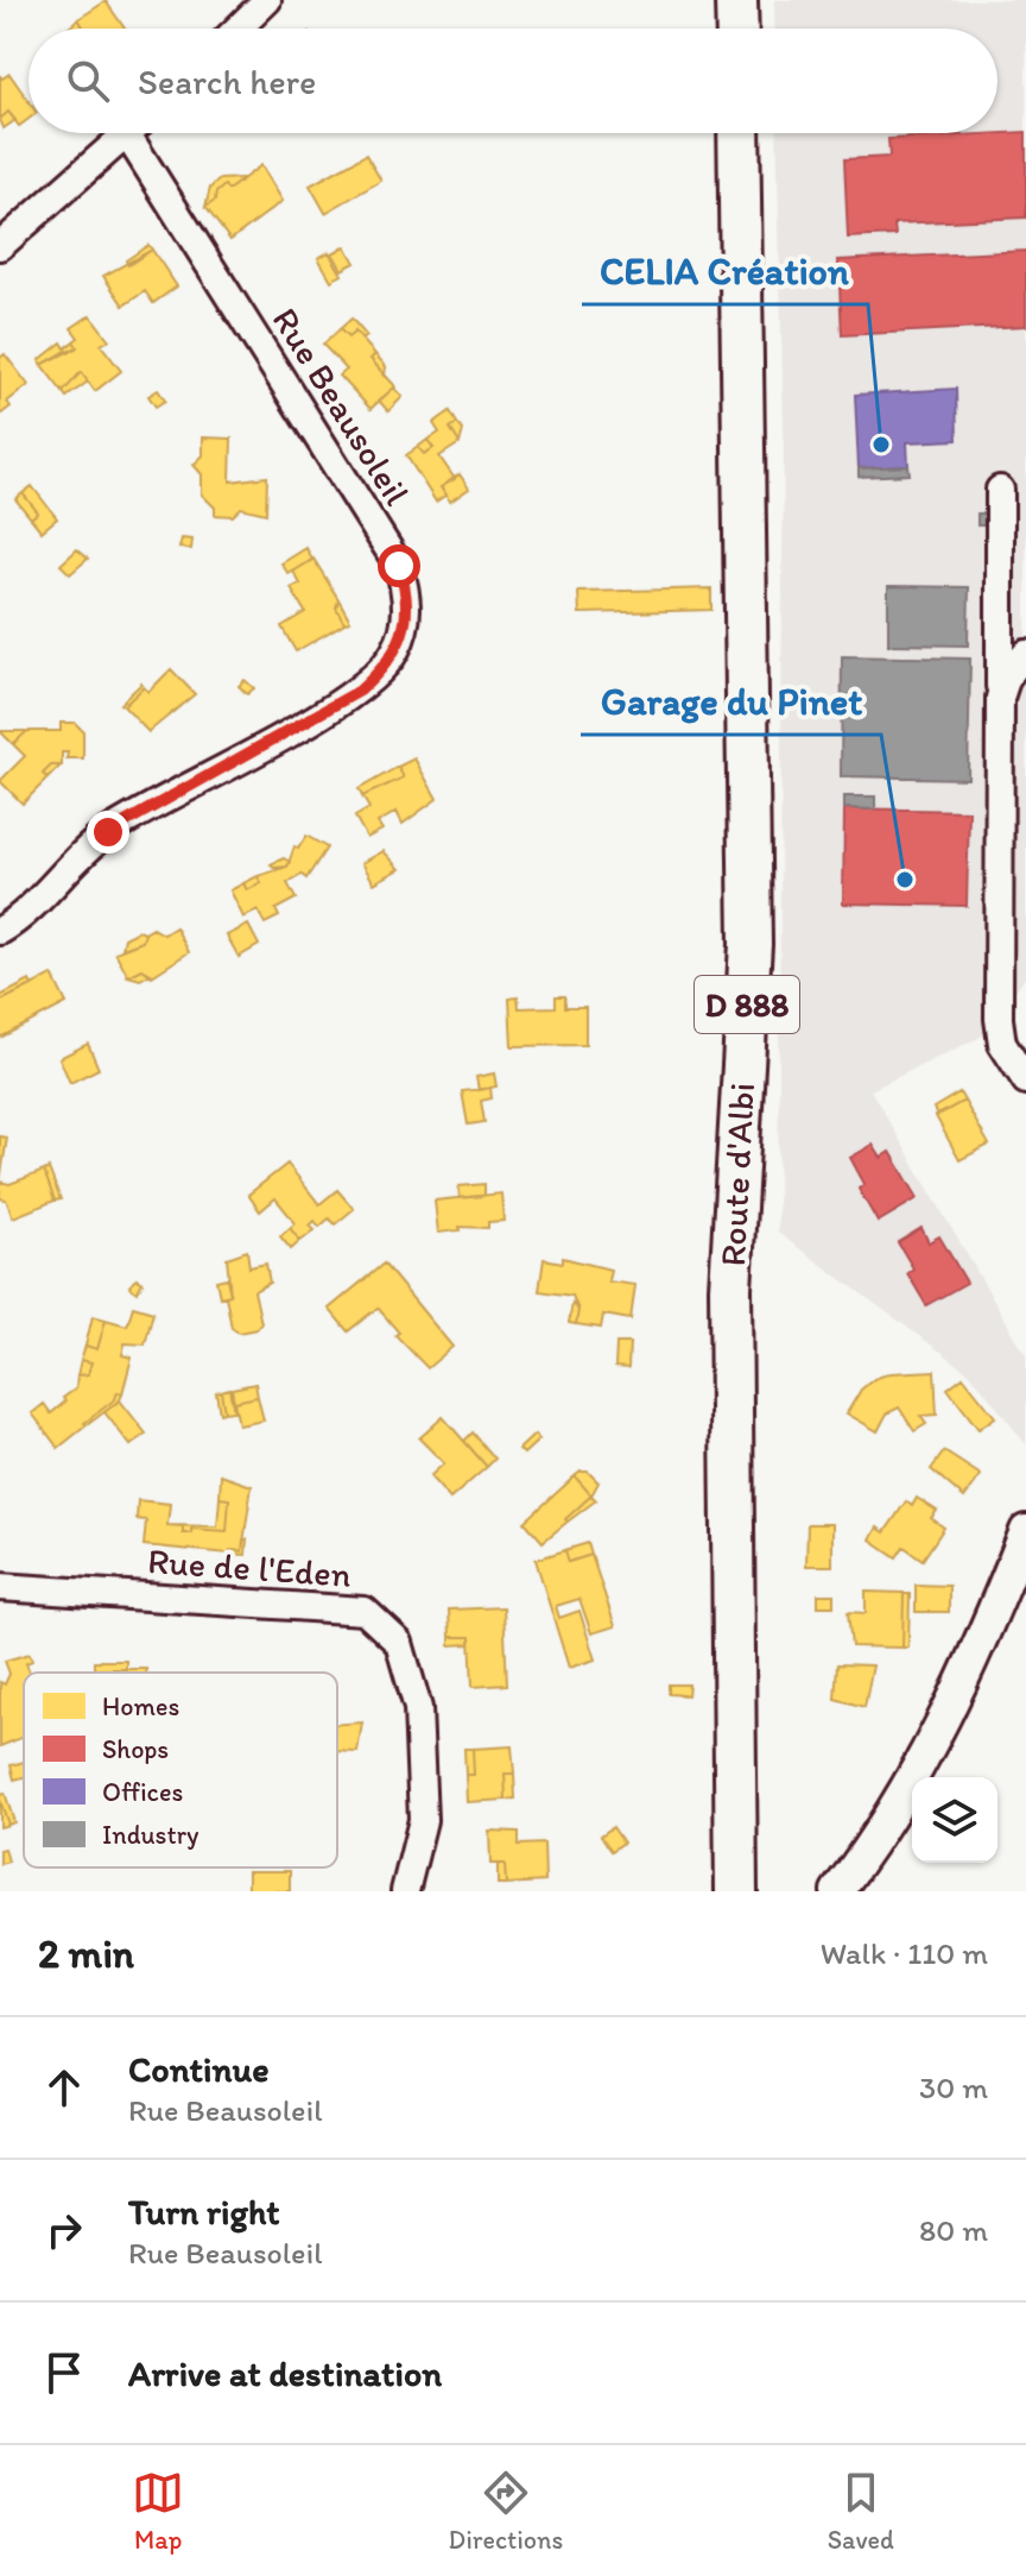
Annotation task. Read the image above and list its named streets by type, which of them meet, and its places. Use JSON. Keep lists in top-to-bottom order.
{
  "streets": {
    "main road": ["D 888", "Route d'Albi"],
    "street": ["Rue Beausoleil", "Rue de l'Eden"]
  },
  "places": ["CELIA Création", "Garage du Pinet"],
  "legend": [
    "Homes",
    "Shops",
    "Offices",
    "Industry"
  ],
  "page": {
    "search": "Search here",
    "heading": ["2 min", "Walk · 110 m"],
    "list": [
      ["Continue", "Rue Beausoleil", "30 m"],
      ["Turn right", "Rue Beausoleil", "80 m"],
      "Arrive at destination"
    ],
    "nav": ["Map", "Directions", "Saved"]
  }
}
